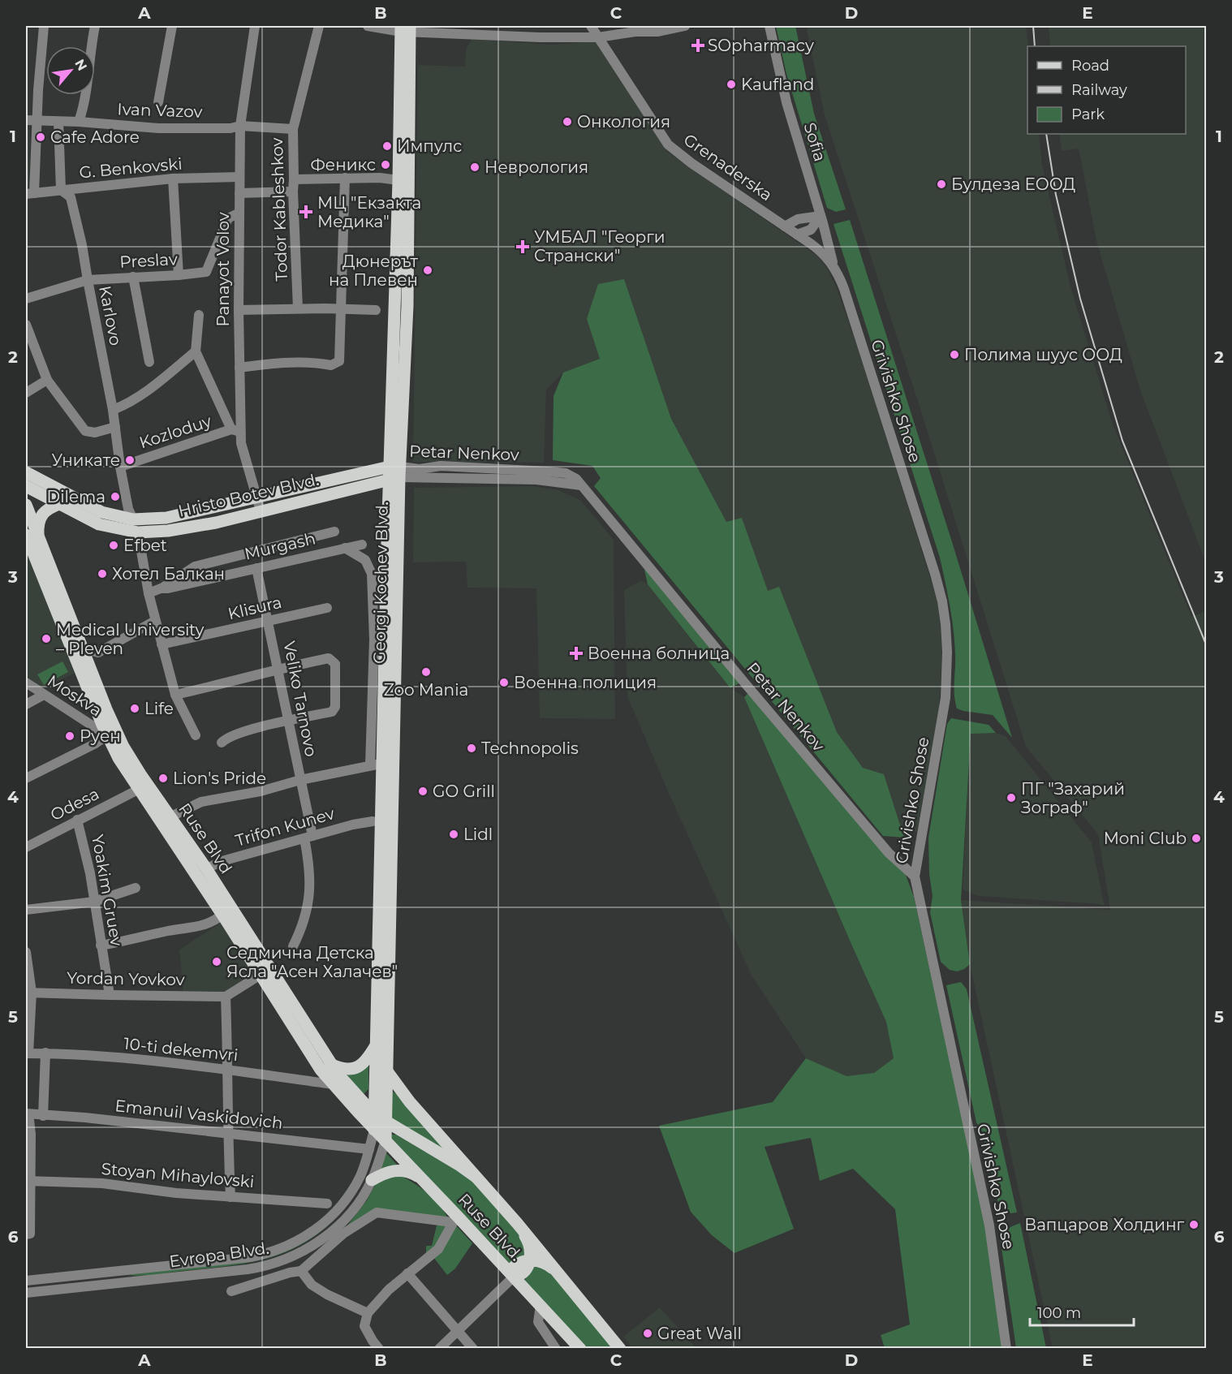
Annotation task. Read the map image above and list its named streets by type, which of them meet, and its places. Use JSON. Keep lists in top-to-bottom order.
{
  "streets": {
    "main road": [
      "Hristo Botev Blvd.",
      "Georgi Kochev Blvd.",
      "Ruse Blvd",
      "Ruse Blvd."
    ],
    "street": [
      "Ivan Vazov",
      "Sofia",
      "Grenaderska",
      "G. Benkovski",
      "Todor Kableshkov",
      "Preslav",
      "Panayot Volov",
      "Karlovo",
      "Grivishko Shose",
      "Kozloduy",
      "Petar Nenkov",
      "Murgash",
      "Klisura",
      "Moskva",
      "Veliko Tarnovo",
      "Odesa",
      "Trifon Kunev",
      "Yoakim Gruev",
      "Yordan Yovkov",
      "10-ti dekemvri",
      "Emanuil Vaskidovich",
      "Stoyan Mihaylovski",
      "Evropa Blvd."
    ]
  },
  "crossings": [
    ["Ivan Vazov", "Todor Kableshkov"],
    ["Ivan Vazov", "Panayot Volov"],
    ["Sofia", "Grenaderska"],
    ["Sofia", "Grivishko Shose"],
    ["Grenaderska", "Grivishko Shose"],
    ["G. Benkovski", "Panayot Volov"],
    ["G. Benkovski", "Karlovo"],
    ["Preslav", "Panayot Volov"],
    ["Preslav", "Karlovo"],
    ["Panayot Volov", "Kozloduy"],
    ["Panayot Volov", "Hristo Botev Blvd."],
    ["Karlovo", "Kozloduy"],
    ["Karlovo", "Hristo Botev Blvd."],
    ["Grivishko Shose", "Petar Nenkov"],
    ["Petar Nenkov", "Hristo Botev Blvd."],
    ["Petar Nenkov", "Georgi Kochev Blvd."],
    ["Hristo Botev Blvd.", "Georgi Kochev Blvd."],
    ["Murgash", "Veliko Tarnovo"],
    ["Georgi Kochev Blvd.", "Ruse Blvd"],
    ["Georgi Kochev Blvd.", "Ruse Blvd."],
    ["Georgi Kochev Blvd.", "Evropa Blvd."],
    ["Klisura", "Veliko Tarnovo"],
    ["Moskva", "Ruse Blvd"],
    ["Veliko Tarnovo", "Trifon Kunev"],
    ["Odesa", "Ruse Blvd"],
    ["Odesa", "Yoakim Gruev"],
    ["Trifon Kunev", "Ruse Blvd"],
    ["Ruse Blvd", "10-ti dekemvri"],
    ["Ruse Blvd", "Ruse Blvd."],
    ["Ruse Blvd", "Evropa Blvd."],
    ["Yoakim Gruev", "Yordan Yovkov"],
    ["Emanuil Vaskidovich", "Evropa Blvd."],
    ["Ruse Blvd.", "Evropa Blvd."]
  ],
  "places": {
    "health": [
      "SOpharmacy",
      "МЦ \"Екзакта Медика\"",
      "УМБАЛ \"Георги Странски\"",
      "Военна болница"
    ],
    "other": [
      "Kaufland",
      "Онкология",
      "Cafe Adore",
      "Импулс",
      "Феникс",
      "Неврология",
      "Булдеза ЕООД",
      "Дюнерът на Плевен",
      "Полима шуус ООД",
      "Уникате",
      "Dilema",
      "Efbet",
      "Хотел Балкан",
      "Medical University – Pleven",
      "Zoo Mania",
      "Военна полиция",
      "Life",
      "Руен",
      "Technopolis",
      "Lion's Pride",
      "GO Grill",
      "ПГ \"Захарий Зограф\"",
      "Lidl",
      "Moni Club",
      "Седмична Детска Ясла \"Асен Халачев\"",
      "Вапцаров Холдинг",
      "Great Wall"
    ]
  },
  "legend": ["Road", "Railway", "Park"],
  "scale_bar": "100 m",
  "north": "top right",
  "grid": {
    "columns": [
      "A",
      "B",
      "C",
      "D",
      "E"
    ],
    "rows": [
      "1",
      "2",
      "3",
      "4",
      "5",
      "6"
    ]
  }
}
